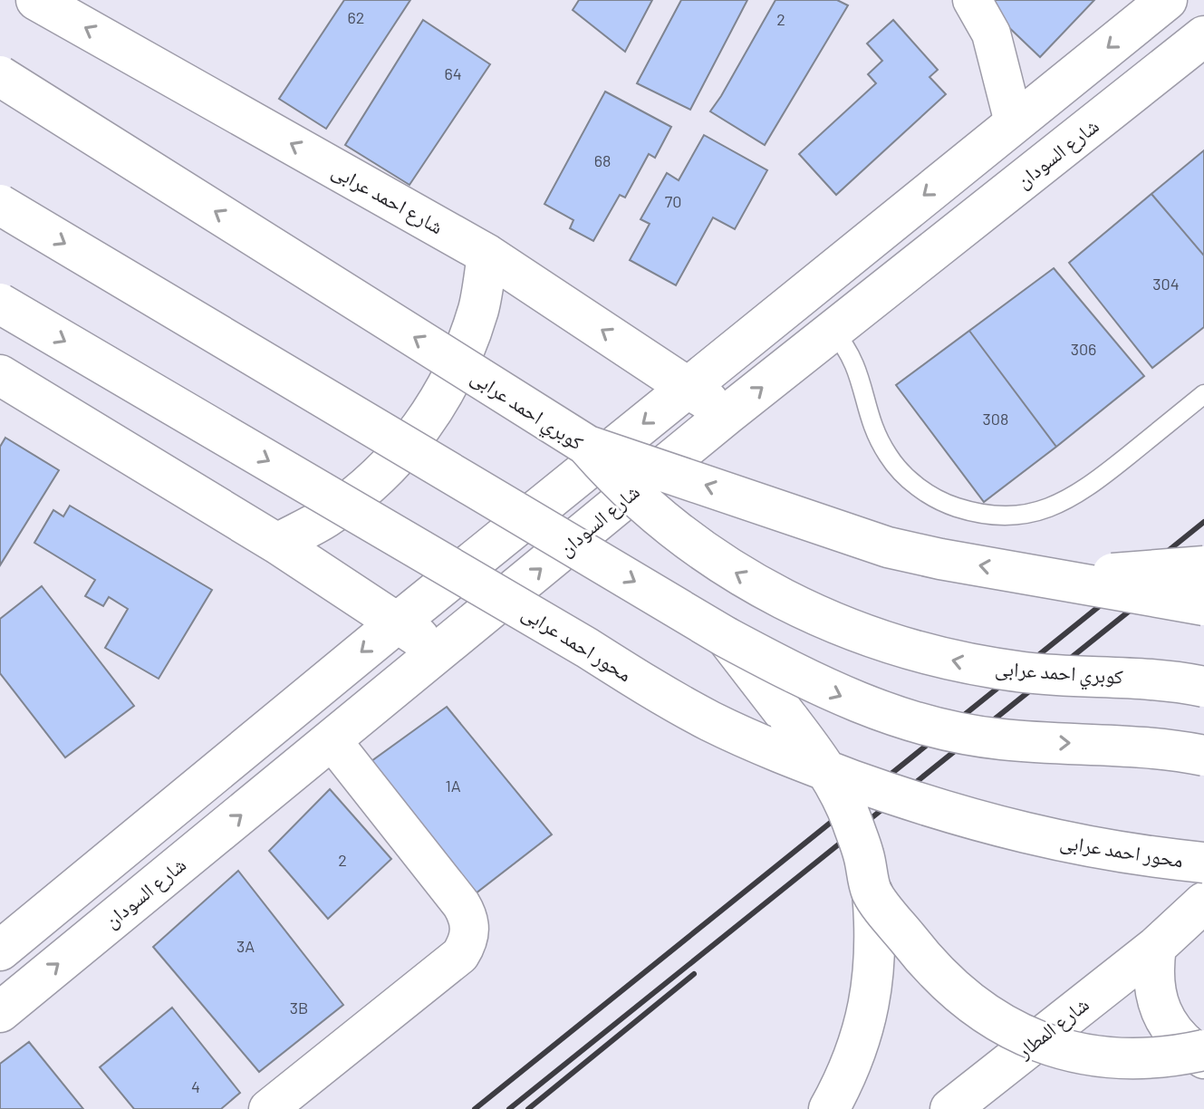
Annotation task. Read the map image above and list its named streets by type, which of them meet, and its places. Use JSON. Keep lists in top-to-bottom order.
{
  "streets": {
    "main road": [
      "شارع السودان",
      "شارع احمد عرابى",
      "كوبري احمد عرابى",
      "محور احمد عرابى",
      "شارع المطار"
    ]
  },
  "crossings": [
    ["شارع السودان", "شارع احمد عرابى"]
  ],
  "house_numbers": [
    "62",
    "2",
    "64",
    "68",
    "70",
    "304",
    "306",
    "308",
    "1A",
    "2",
    "3A",
    "3B",
    "4"
  ]
}
